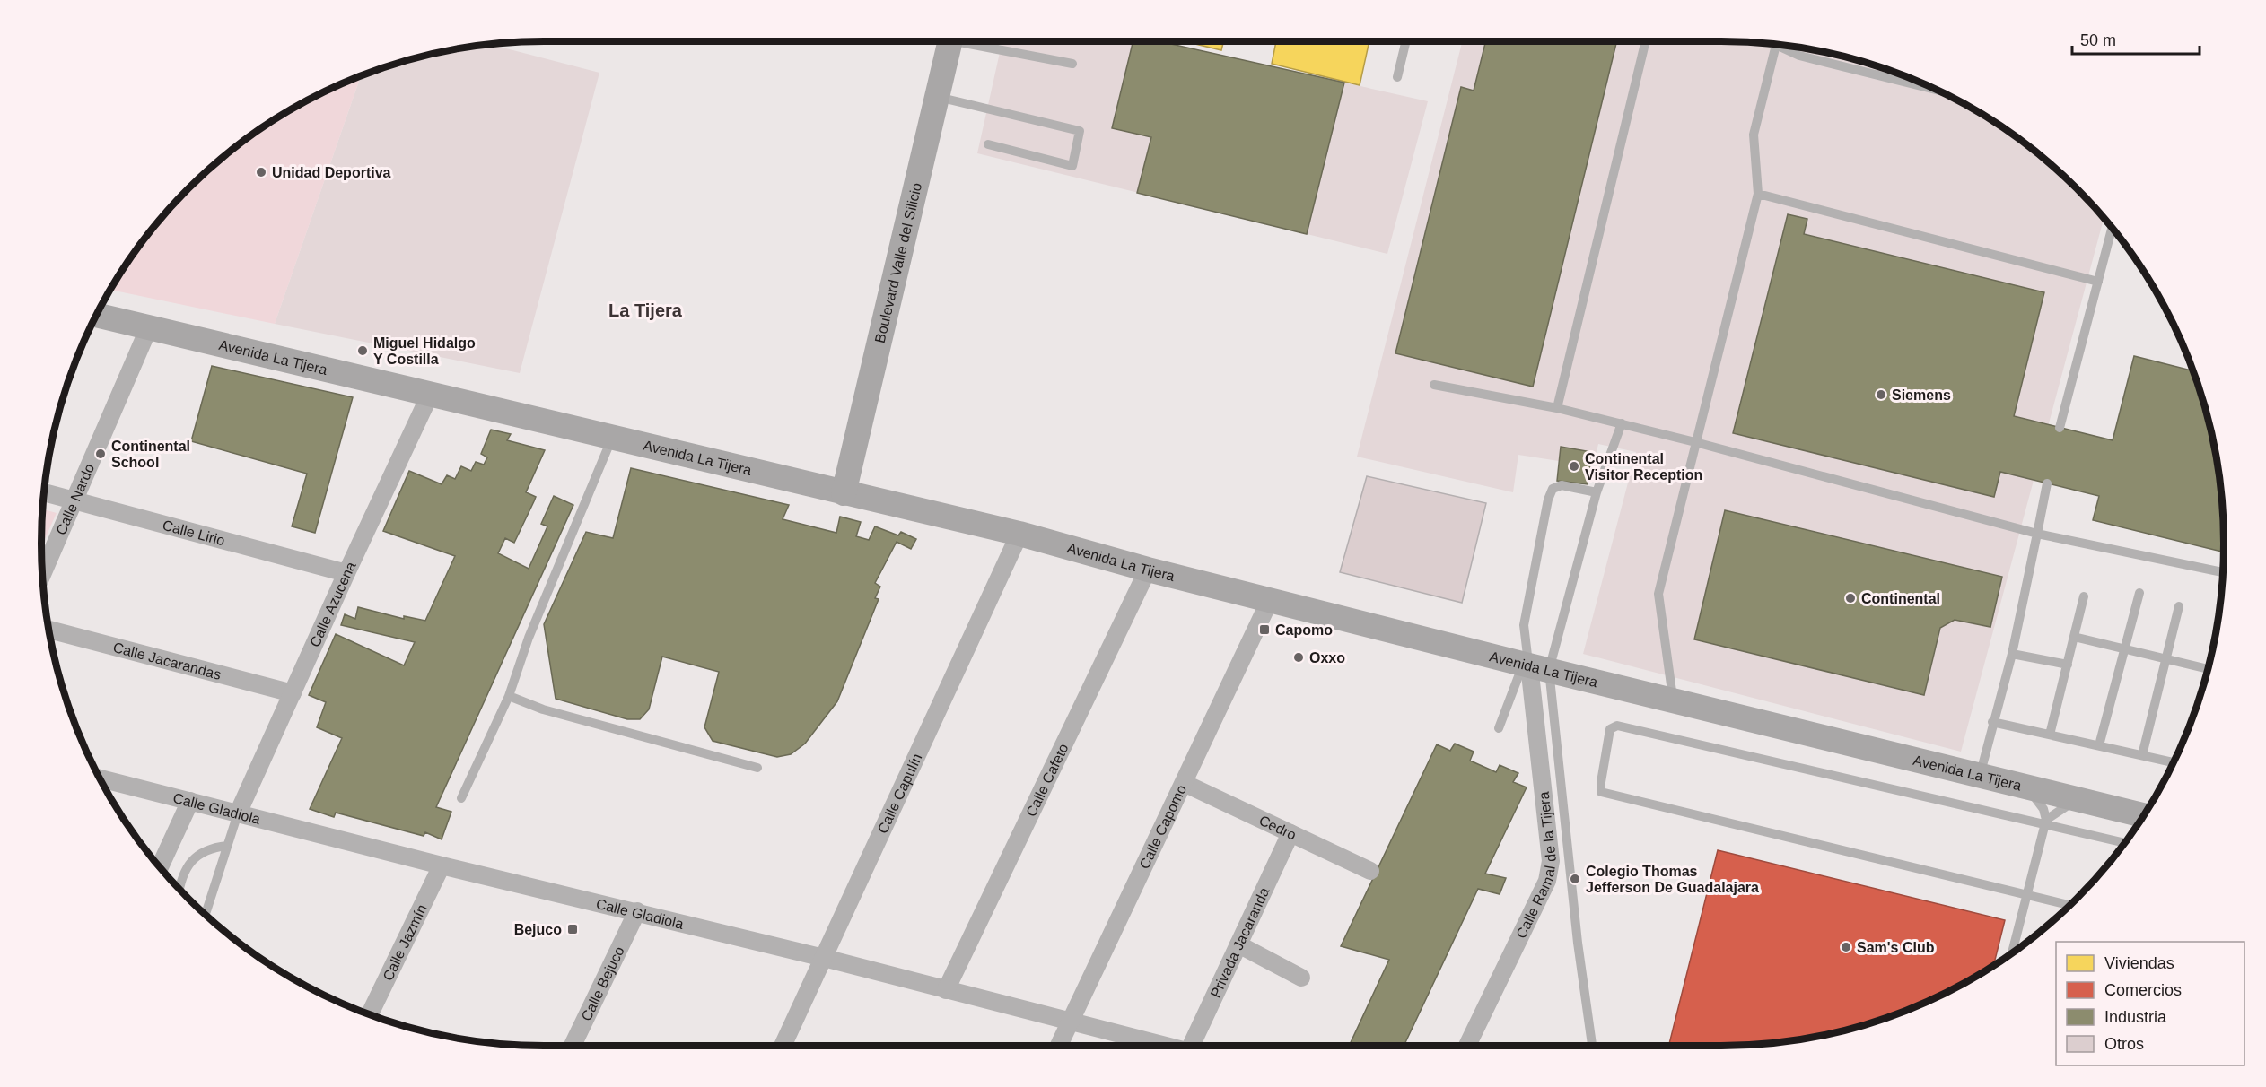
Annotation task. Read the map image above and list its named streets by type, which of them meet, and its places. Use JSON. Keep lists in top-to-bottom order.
{
  "streets": {
    "main road": ["Boulevard Valle del Silicio", "Avenida La Tijera"],
    "street": [
      "Calle Nardo",
      "Calle Lirio",
      "Calle Azucena",
      "Calle Jacarandas",
      "Calle Cafeto",
      "Calle Capulín",
      "Calle Gladiola",
      "Calle Capomo",
      "Cedro",
      "Calle Ramal de la Tijera",
      "Privada Jacaranda",
      "Calle Jazmín",
      "Calle Bejuco"
    ]
  },
  "crossings": [
    ["Boulevard Valle del Silicio", "Avenida La Tijera"],
    ["Avenida La Tijera", "Calle Nardo"],
    ["Avenida La Tijera", "Calle Azucena"],
    ["Avenida La Tijera", "Calle Cafeto"],
    ["Avenida La Tijera", "Calle Capulín"],
    ["Avenida La Tijera", "Calle Capomo"],
    ["Avenida La Tijera", "Calle Ramal de la Tijera"],
    ["Calle Nardo", "Calle Lirio"],
    ["Calle Lirio", "Calle Azucena"],
    ["Calle Azucena", "Calle Jacarandas"],
    ["Calle Azucena", "Calle Gladiola"],
    ["Calle Cafeto", "Calle Gladiola"],
    ["Calle Capulín", "Calle Gladiola"],
    ["Calle Gladiola", "Calle Capomo"],
    ["Calle Gladiola", "Calle Jazmín"],
    ["Calle Gladiola", "Calle Bejuco"],
    ["Calle Capomo", "Cedro"],
    ["Cedro", "Privada Jacaranda"]
  ],
  "districts": ["La Tijera"],
  "places": {
    "other": [
      "Unidad Deportiva",
      "Miguel Hidalgo Y Costilla",
      "Siemens",
      "Continental School",
      "Continental Visitor Reception",
      "Continental",
      "Oxxo",
      "Colegio Thomas Jefferson De Guadalajara",
      "Sam's Club"
    ],
    "transit": ["Capomo", "Bejuco"]
  },
  "legend": [
    "Viviendas",
    "Comercios",
    "Industria",
    "Otros"
  ],
  "scale_bar": "50 m"
}
